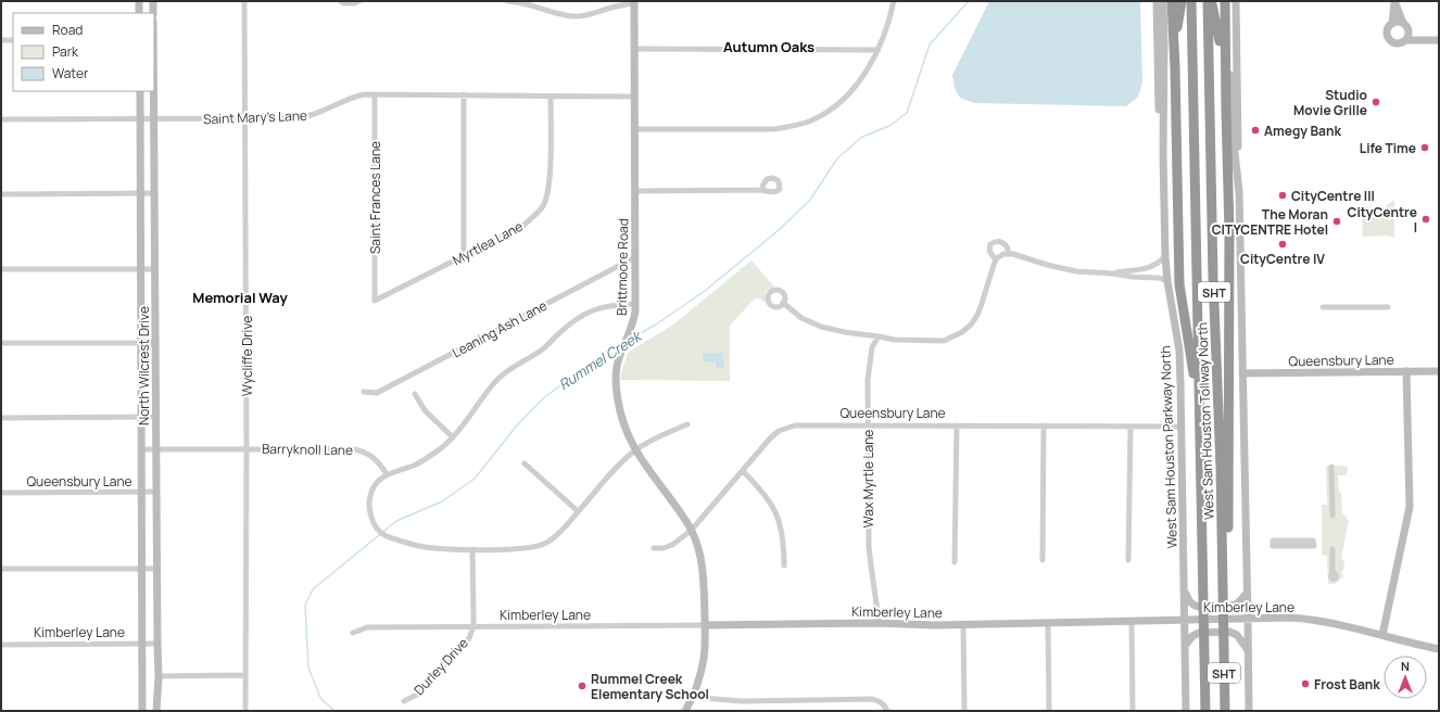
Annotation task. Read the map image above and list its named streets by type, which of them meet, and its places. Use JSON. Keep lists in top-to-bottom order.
{
  "streets": {
    "highway": ["SHT", "West Sam Houston Tollway North"],
    "main road": [
      "Brittmoore Road",
      "Queensbury Lane",
      "North Wilcrest Drive",
      "West Sam Houston Parkway North",
      "Kimberley Lane"
    ],
    "street": [
      "Saint Mary's Lane",
      "Saint Frances Lane",
      "Myrtlea Lane",
      "Leaning Ash Lane",
      "Wycliffe Drive",
      "Barryknoll Lane",
      "Wax Myrtle Lane",
      "Durley Drive"
    ]
  },
  "crossings": [
    ["Saint Mary's Lane", "Saint Frances Lane"],
    ["Saint Mary's Lane", "Myrtlea Lane"],
    ["Saint Mary's Lane", "Brittmoore Road"],
    ["Saint Mary's Lane", "Wycliffe Drive"],
    ["Saint Mary's Lane", "North Wilcrest Drive"],
    ["Saint Frances Lane", "Myrtlea Lane"],
    ["Brittmoore Road", "Leaning Ash Lane"],
    ["Brittmoore Road", "Queensbury Lane"],
    ["Brittmoore Road", "Kimberley Lane"],
    ["Wycliffe Drive", "Barryknoll Lane"],
    ["Queensbury Lane", "North Wilcrest Drive"],
    ["Queensbury Lane", "West Sam Houston Parkway North"],
    ["Queensbury Lane", "Wax Myrtle Lane"],
    ["North Wilcrest Drive", "Barryknoll Lane"],
    ["North Wilcrest Drive", "Kimberley Lane"],
    ["West Sam Houston Parkway North", "Kimberley Lane"],
    ["Wax Myrtle Lane", "Kimberley Lane"],
    ["Kimberley Lane", "Durley Drive"]
  ],
  "districts": ["Autumn Oaks", "Memorial Way"],
  "water": ["Rummel Creek"],
  "places": [
    "Studio Movie Grille",
    "Amegy Bank",
    "Life Time",
    "CityCentre III",
    "CityCentre I",
    "The Moran CITYCENTRE Hotel",
    "CityCentre IV",
    "Frost Bank",
    "Rummel Creek Elementary School"
  ],
  "legend": ["Road", "Park", "Water"],
  "north": "top"
}
